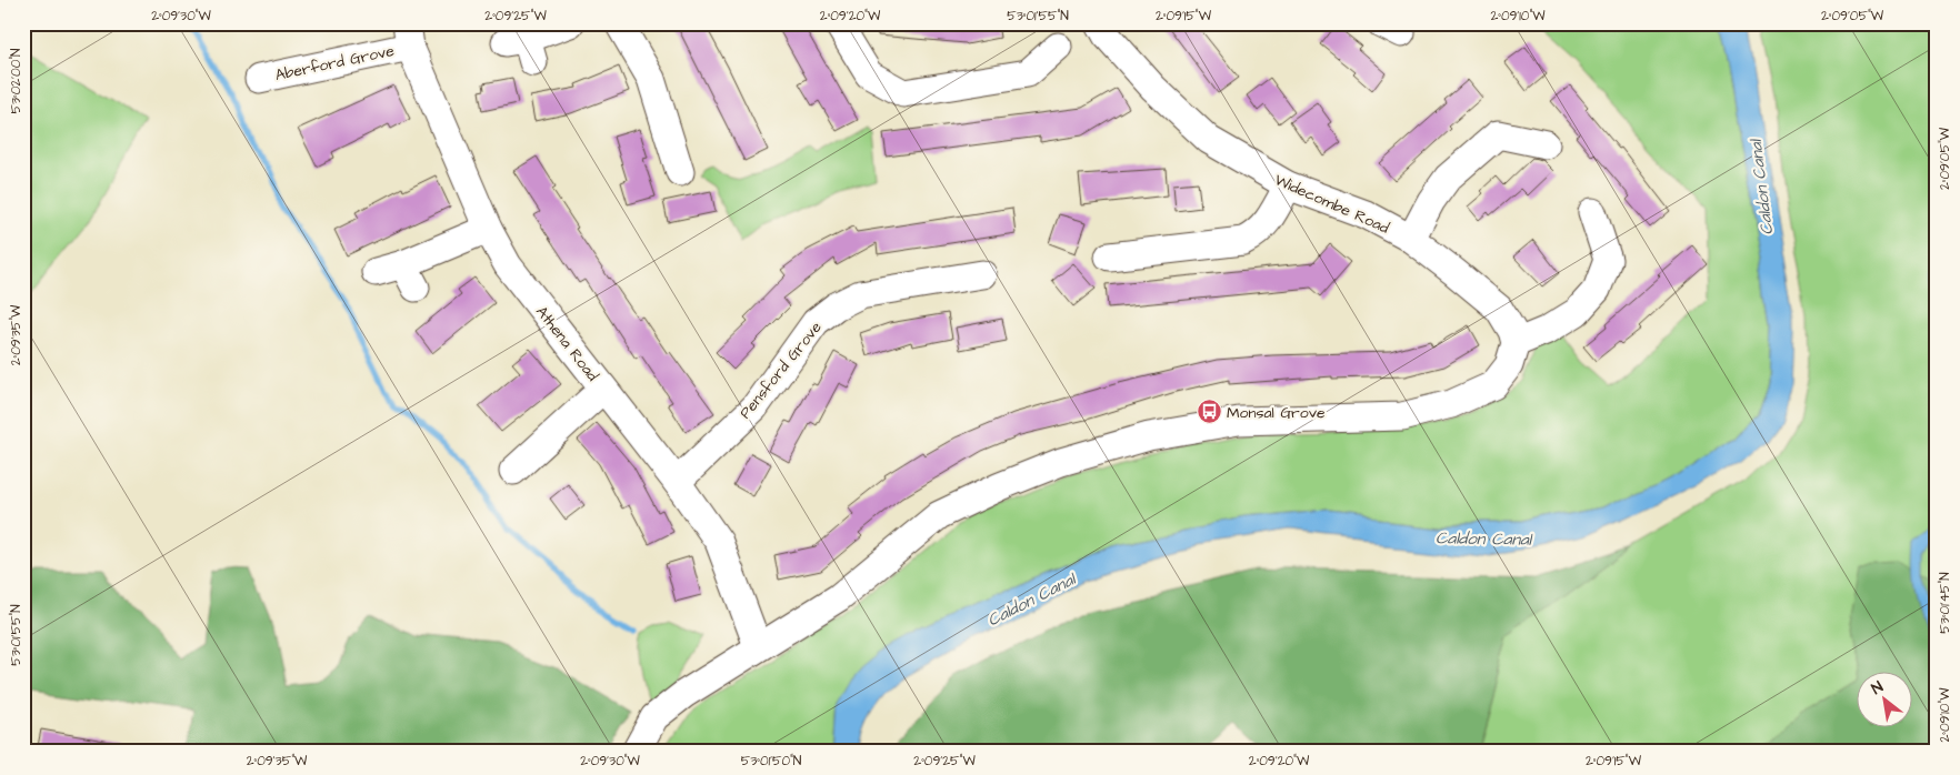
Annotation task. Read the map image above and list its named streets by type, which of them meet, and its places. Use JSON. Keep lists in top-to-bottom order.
{
  "streets": {
    "street": [
      "Aberford Grove",
      "Widecombe Road",
      "Athena Road",
      "Pensford Grove"
    ]
  },
  "crossings": [
    ["Aberford Grove", "Athena Road"],
    ["Athena Road", "Pensford Grove"]
  ],
  "water": ["Caldon Canal"],
  "places": {
    "bus stop": ["Monsal Grove"]
  },
  "north": "top left",
  "coordinates": [
    "2°09'30\"W",
    "2°09'25\"W",
    "2°09'20\"W",
    "53°01'55\"N",
    "2°09'15\"W",
    "2°09'10\"W",
    "2°09'05\"W",
    "53°02'00\"N",
    "2°09'35\"W",
    "53°01'45\"N",
    "53°01'50\"N"
  ]
}
